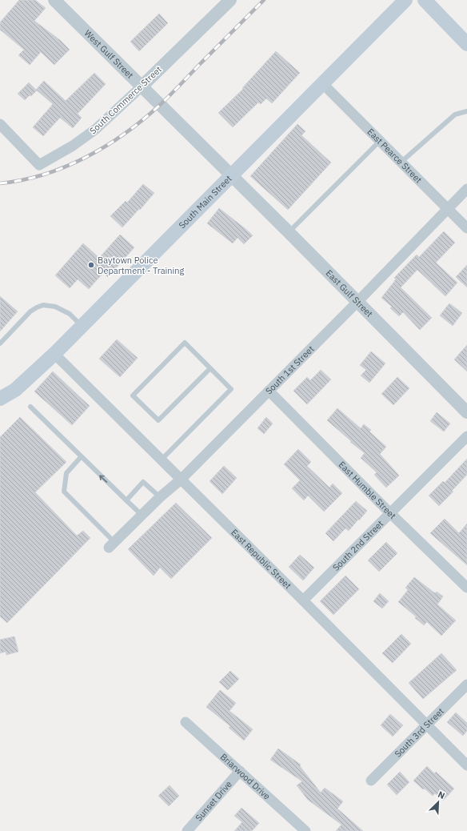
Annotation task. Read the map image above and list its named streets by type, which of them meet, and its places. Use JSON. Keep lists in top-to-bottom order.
{
  "streets": {
    "main road": ["South Main Street"],
    "street": [
      "West Gulf Street",
      "South Commerce Street",
      "East Pearce Street",
      "East Gulf Street",
      "South 1st Street",
      "East Humble Street",
      "South 2nd Street",
      "East Republic Street",
      "South 3rd Street",
      "Briarwood Drive",
      "Sunset Drive"
    ]
  },
  "crossings": [
    ["West Gulf Street", "South Commerce Street"],
    ["West Gulf Street", "South Main Street"],
    ["West Gulf Street", "East Gulf Street"],
    ["East Pearce Street", "South Main Street"],
    ["East Pearce Street", "South 1st Street"],
    ["South Main Street", "East Gulf Street"],
    ["South Main Street", "East Republic Street"],
    ["East Gulf Street", "South 1st Street"],
    ["South 1st Street", "East Humble Street"],
    ["South 1st Street", "East Republic Street"],
    ["East Humble Street", "South 2nd Street"],
    ["South 2nd Street", "East Republic Street"],
    ["East Republic Street", "South 3rd Street"],
    ["Briarwood Drive", "Sunset Drive"]
  ],
  "places": ["Baytown Police Department - Training"],
  "north": "top right"
}
